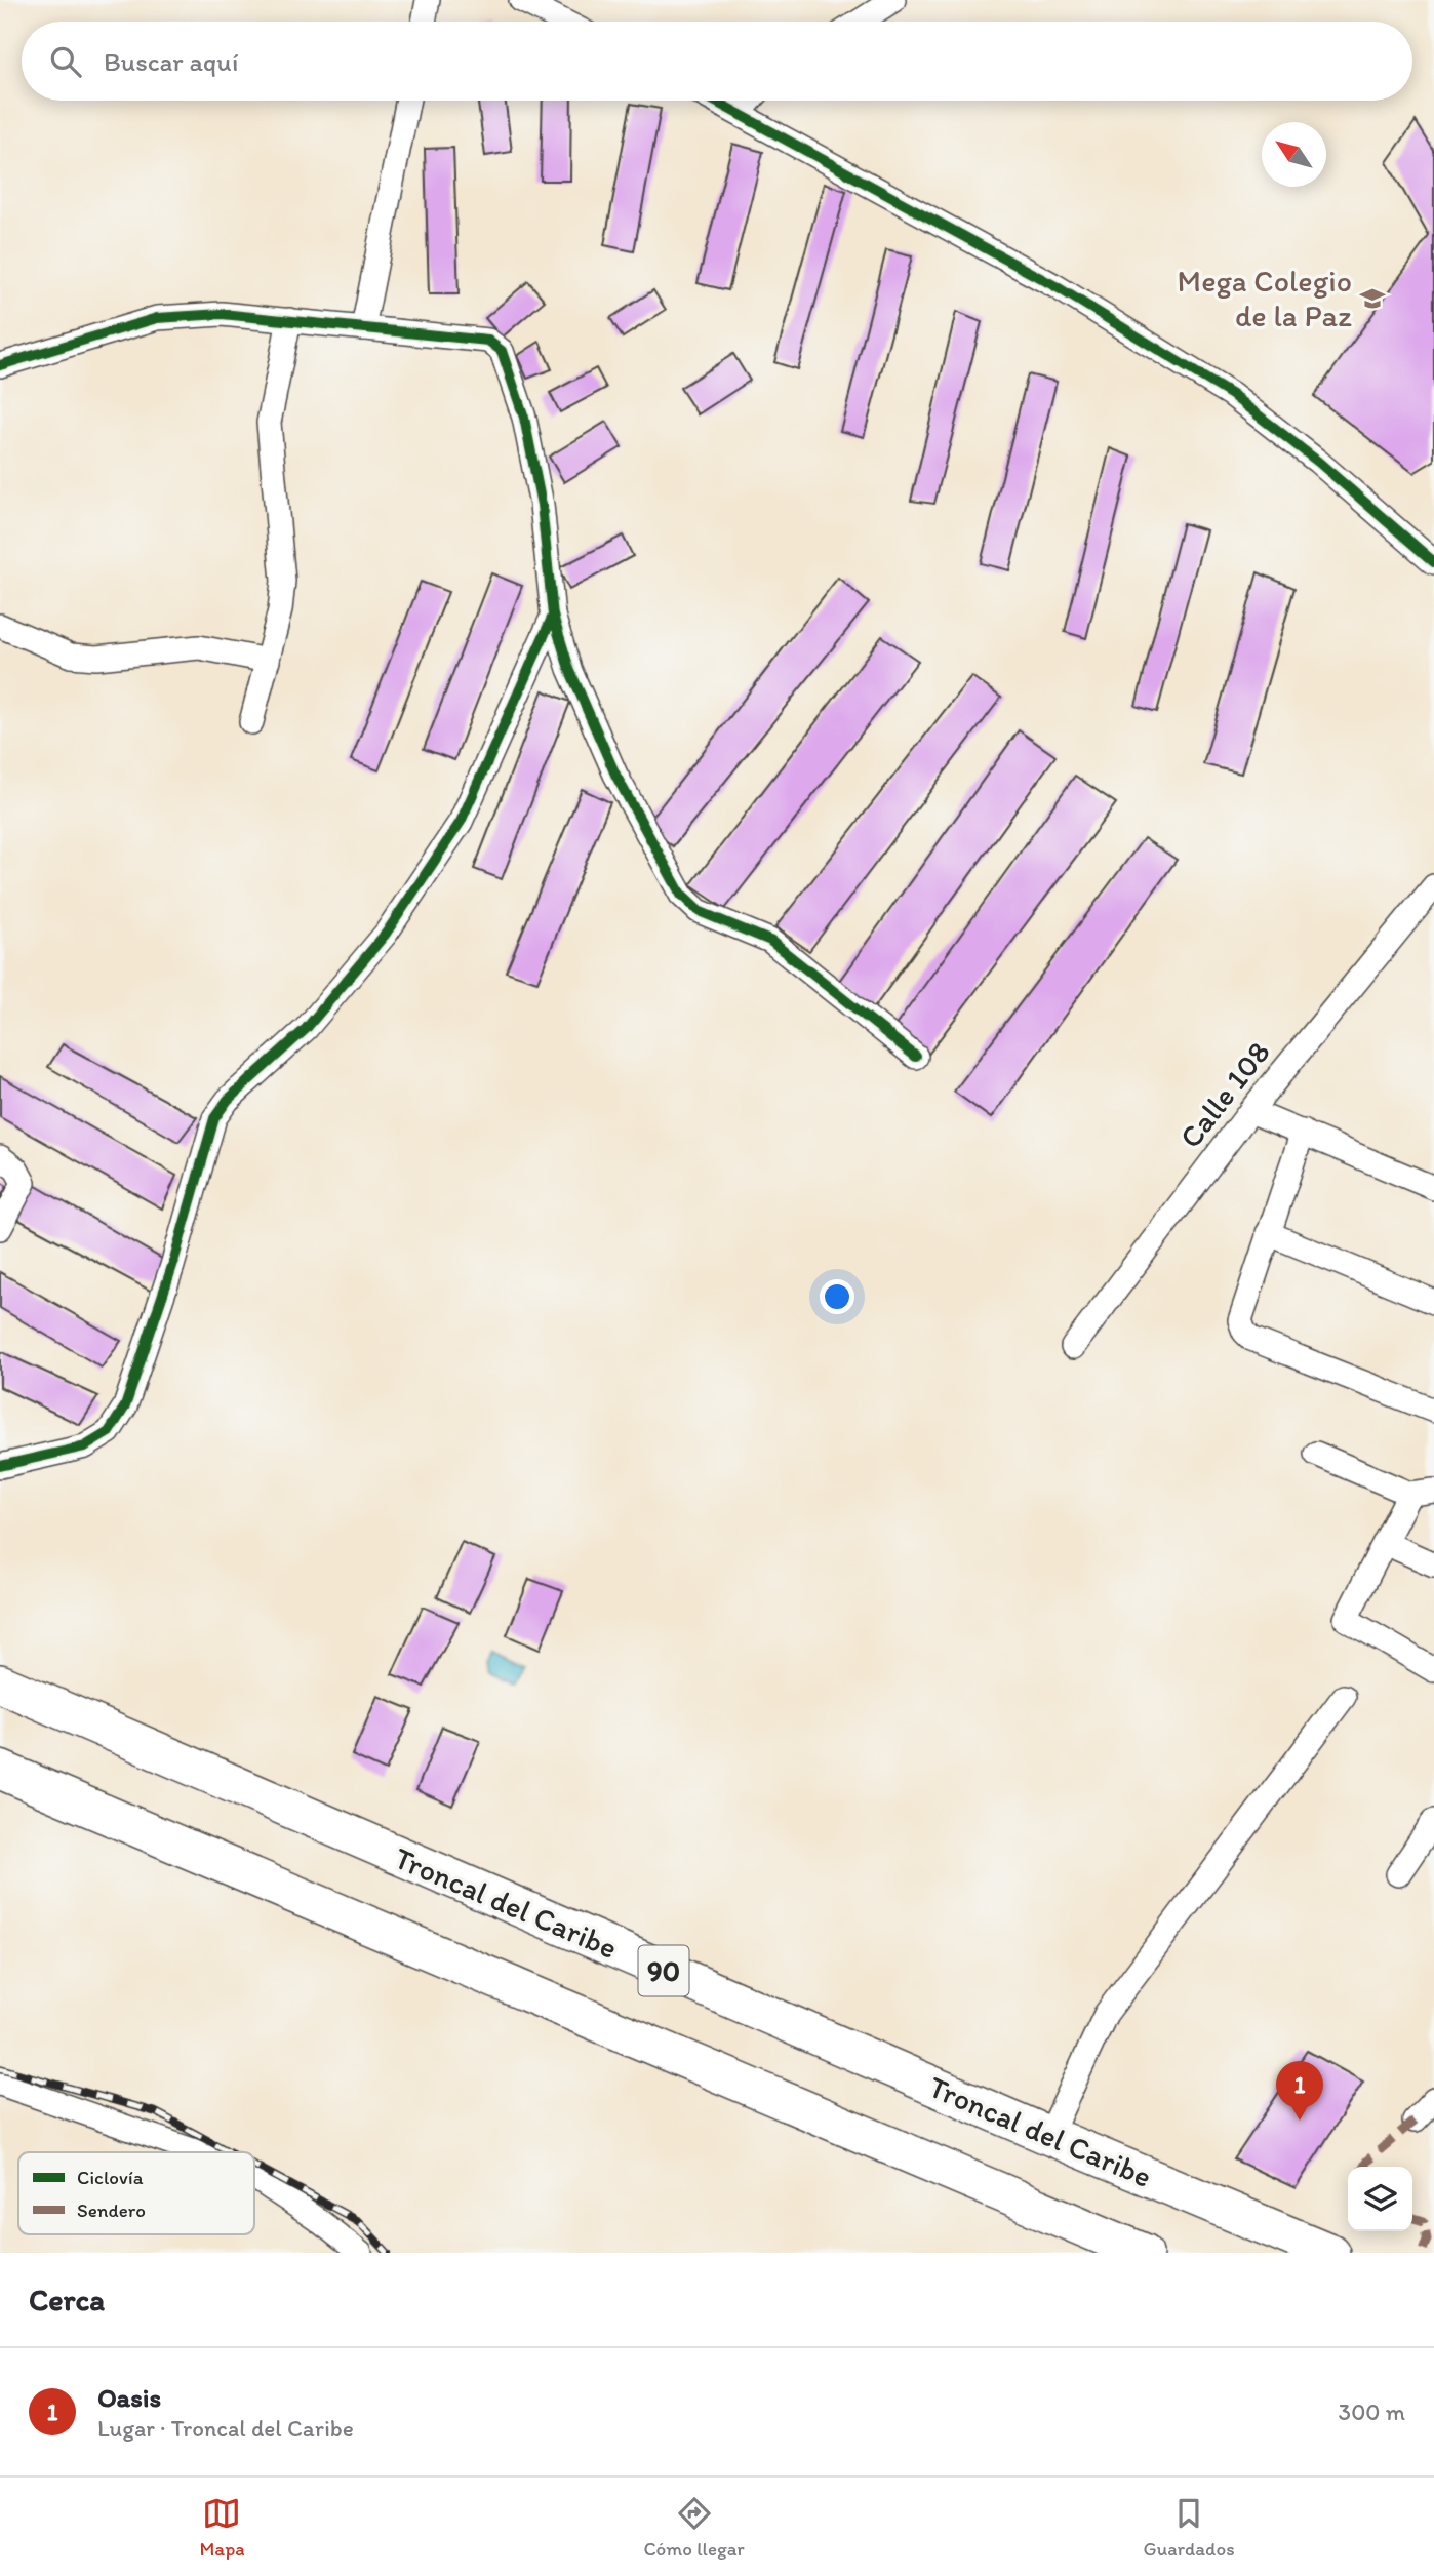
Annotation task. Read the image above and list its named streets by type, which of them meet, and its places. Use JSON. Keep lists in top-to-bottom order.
{
  "streets": {
    "highway": ["Troncal del Caribe", "90"],
    "street": ["Calle 108"]
  },
  "places": {
    "school or university": ["Mega Colegio de la Paz"]
  },
  "legend": ["Ciclovía", "Sendero"],
  "north": "top left",
  "page": {
    "search": "Buscar aquí",
    "pins": "1",
    "heading": "Cerca",
    "list": [
      {
        "mark": "1",
        "name": "Oasis",
        "note": "Lugar · Troncal del Caribe",
        "value": "300 m"
      }
    ],
    "nav": ["Mapa", "Cómo llegar", "Guardados"]
  }
}
